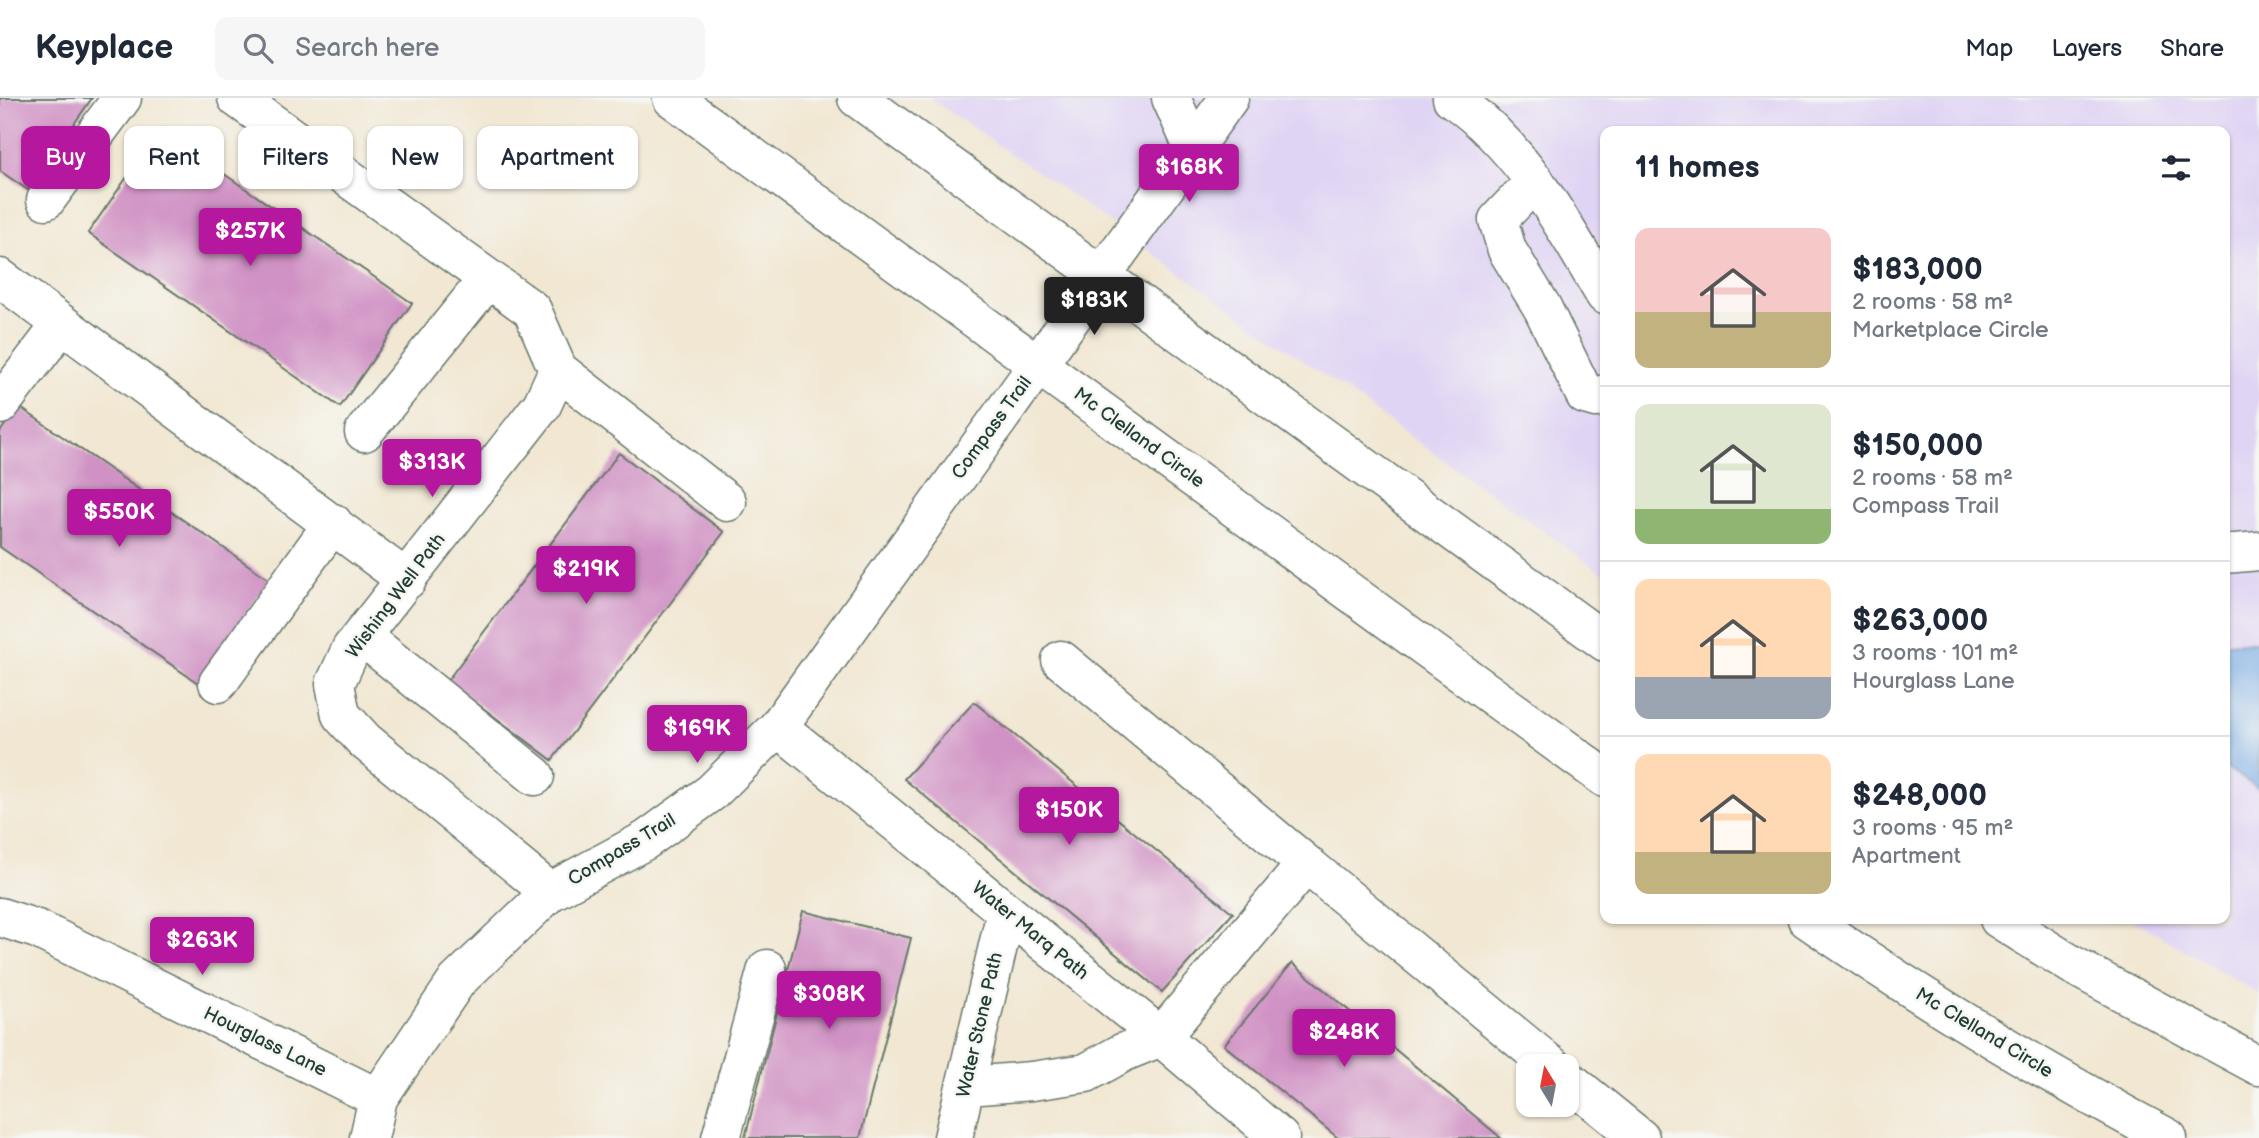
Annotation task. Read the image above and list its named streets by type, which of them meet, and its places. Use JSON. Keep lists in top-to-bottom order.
{
  "streets": {
    "main road": [
      "Compass Trail",
      "Mc Clelland Circle",
      "Wishing Well Path",
      "Water Marq Path",
      "Water Stone Path",
      "Hourglass Lane"
    ]
  },
  "crossings": [
    ["Compass Trail", "Mc Clelland Circle"],
    ["Compass Trail", "Wishing Well Path"],
    ["Compass Trail", "Water Marq Path"],
    ["Compass Trail", "Hourglass Lane"],
    ["Water Marq Path", "Water Stone Path"]
  ],
  "north": "top",
  "page": {
    "header": "Keyplace",
    "search": "Search here",
    "nav": ["Map", "Layers", "Share"],
    "chip": [
      "Buy",
      "Rent",
      "Filters",
      "New",
      "Apartment"
    ],
    "heading": "11 homes",
    "price": [
      "$168K",
      "$257K",
      "$183K",
      "$313K",
      "$550K",
      "$219K",
      "$169K",
      "$150K",
      "$263K",
      "$308K",
      "$248K"
    ],
    "list": [
      {
        "name": "$183,000",
        "note": "2 rooms · 58 m² · Marketplace Circle"
      },
      {
        "name": "$150,000",
        "note": "2 rooms · 58 m² · Compass Trail"
      },
      {
        "name": "$263,000",
        "note": "3 rooms · 101 m² · Hourglass Lane"
      },
      {
        "name": "$248,000",
        "note": "3 rooms · 95 m² · Apartment"
      }
    ]
  }
}
